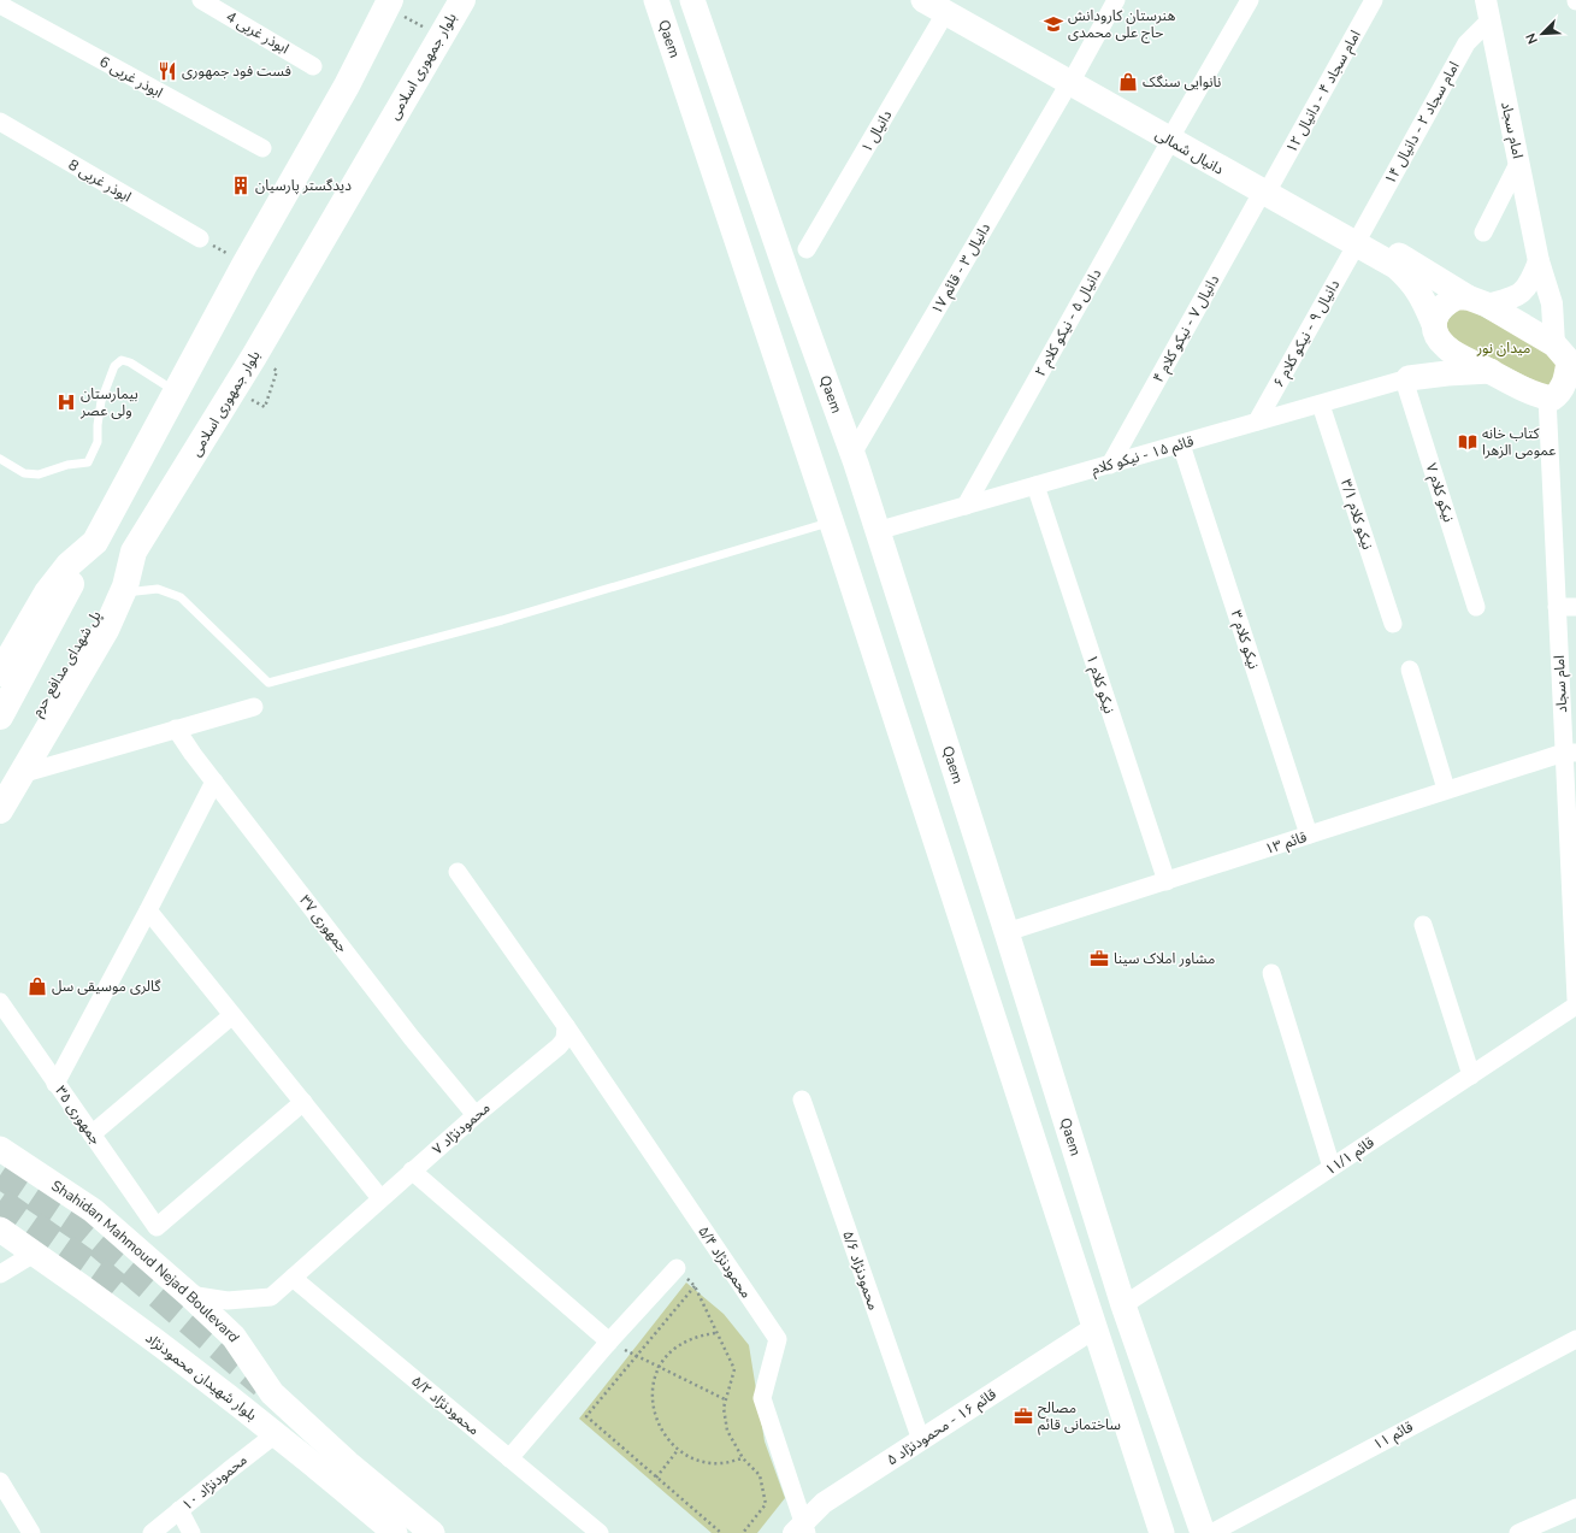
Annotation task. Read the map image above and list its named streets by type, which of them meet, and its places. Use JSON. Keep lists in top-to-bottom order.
{
  "streets": {
    "main road": [
      "Qaem",
      "بلوار جمهوری اسلامی",
      "دانیال شمالی",
      "پل شهدای مدافع حرم",
      "Shahidan Mahmoud Nejad Boulevard",
      "بلوار شهیدان محمودنژاد"
    ],
    "street": [
      "ابوذر غربی 4",
      "ابوذر غربی 6",
      "امام سجاد ۴ - دانیال ۱۲",
      "امام سجاد ۲ - دانیال ۱۴",
      "امام سجاد",
      "دانیال ۱",
      "ابوذر غربی 8",
      "دانیال ۳ - قائم ۱۷",
      "دانیال ۵ - نیکو کلام ۲",
      "دانیال ۷ - نیکو کلام ۴",
      "دانیال ۹ - نیکو کلام ۶",
      "قائم ۱۵ - نیکو کلام",
      "نیکو کلام ٧",
      "نیکو کلام ۳/۱",
      "نیکو کلام ۳",
      "نیکو کلام ۱",
      "قائم ۱۳",
      "جمهوری ۳۷",
      "جمهوری ۳۵",
      "محمودنژاد ۷",
      "قائم ۱۱/۱",
      "محمودنژاد ۵/۴",
      "محمودنژاد ۵/۶",
      "محمودنژاد ۵/۲",
      "قائم ۱۶ - محمودنژاد ۵",
      "قائم ۱۱",
      "محمودنژاد ۱۰"
    ]
  },
  "crossings": [
    ["Qaem", "دانیال ۳ - قائم ۱۷"],
    ["Qaem", "قائم ۱۵ - نیکو کلام"],
    ["Qaem", "قائم ۱۳"],
    ["Qaem", "قائم ۱۱/۱"],
    ["Qaem", "قائم ۱۶ - محمودنژاد ۵"],
    ["بلوار جمهوری اسلامی", "پل شهدای مدافع حرم"],
    ["امام سجاد ۴ - دانیال ۱۲", "دانیال شمالی"],
    ["امام سجاد ۴ - دانیال ۱۲", "دانیال ۷ - نیکو کلام ۴"],
    ["امام سجاد ۲ - دانیال ۱۴", "امام سجاد"],
    ["امام سجاد ۲ - دانیال ۱۴", "دانیال شمالی"],
    ["امام سجاد ۲ - دانیال ۱۴", "دانیال ۹ - نیکو کلام ۶"],
    ["امام سجاد", "قائم ۱۳"],
    ["دانیال ۱", "دانیال شمالی"],
    ["دانیال شمالی", "دانیال ۳ - قائم ۱۷"],
    ["دانیال شمالی", "دانیال ۵ - نیکو کلام ۲"],
    ["دانیال شمالی", "دانیال ۷ - نیکو کلام ۴"],
    ["دانیال شمالی", "دانیال ۹ - نیکو کلام ۶"],
    ["دانیال ۵ - نیکو کلام ۲", "قائم ۱۵ - نیکو کلام"],
    ["دانیال ۷ - نیکو کلام ۴", "قائم ۱۵ - نیکو کلام"],
    ["دانیال ۹ - نیکو کلام ۶", "قائم ۱۵ - نیکو کلام"],
    ["قائم ۱۵ - نیکو کلام", "نیکو کلام ٧"],
    ["قائم ۱۵ - نیکو کلام", "نیکو کلام ۳/۱"],
    ["قائم ۱۵ - نیکو کلام", "نیکو کلام ۳"],
    ["قائم ۱۵ - نیکو کلام", "نیکو کلام ۱"],
    ["نیکو کلام ۳", "قائم ۱۳"],
    ["نیکو کلام ۱", "قائم ۱۳"],
    ["جمهوری ۳۷", "محمودنژاد ۷"],
    ["محمودنژاد ۷", "محمودنژاد ۵/۴"],
    ["محمودنژاد ۷", "Shahidan Mahmoud Nejad Boulevard"],
    ["محمودنژاد ۷", "محمودنژاد ۵/۲"],
    ["محمودنژاد ۵/۴", "قائم ۱۶ - محمودنژاد ۵"],
    ["محمودنژاد ۵/۶", "قائم ۱۶ - محمودنژاد ۵"],
    ["بلوار شهیدان محمودنژاد", "محمودنژاد ۱۰"]
  ],
  "parks": ["میدان نور"],
  "places": {
    "school or university": ["هنرستان کارودانش حاج علی محمدی"],
    "restaurant": ["فست فود جمهوری"],
    "shop": ["نانوایی سنگک", "گالری موسیقی سل"],
    "building": ["دیدگستر پارسیان"],
    "hospital": ["بیمارستان ولی عصر"],
    "library": ["کتاب خانه عمومی الزهرا"],
    "office": ["مشاور املاک سینا", "مصالح ساختمانی قائم"]
  },
  "north": "bottom left"
}
